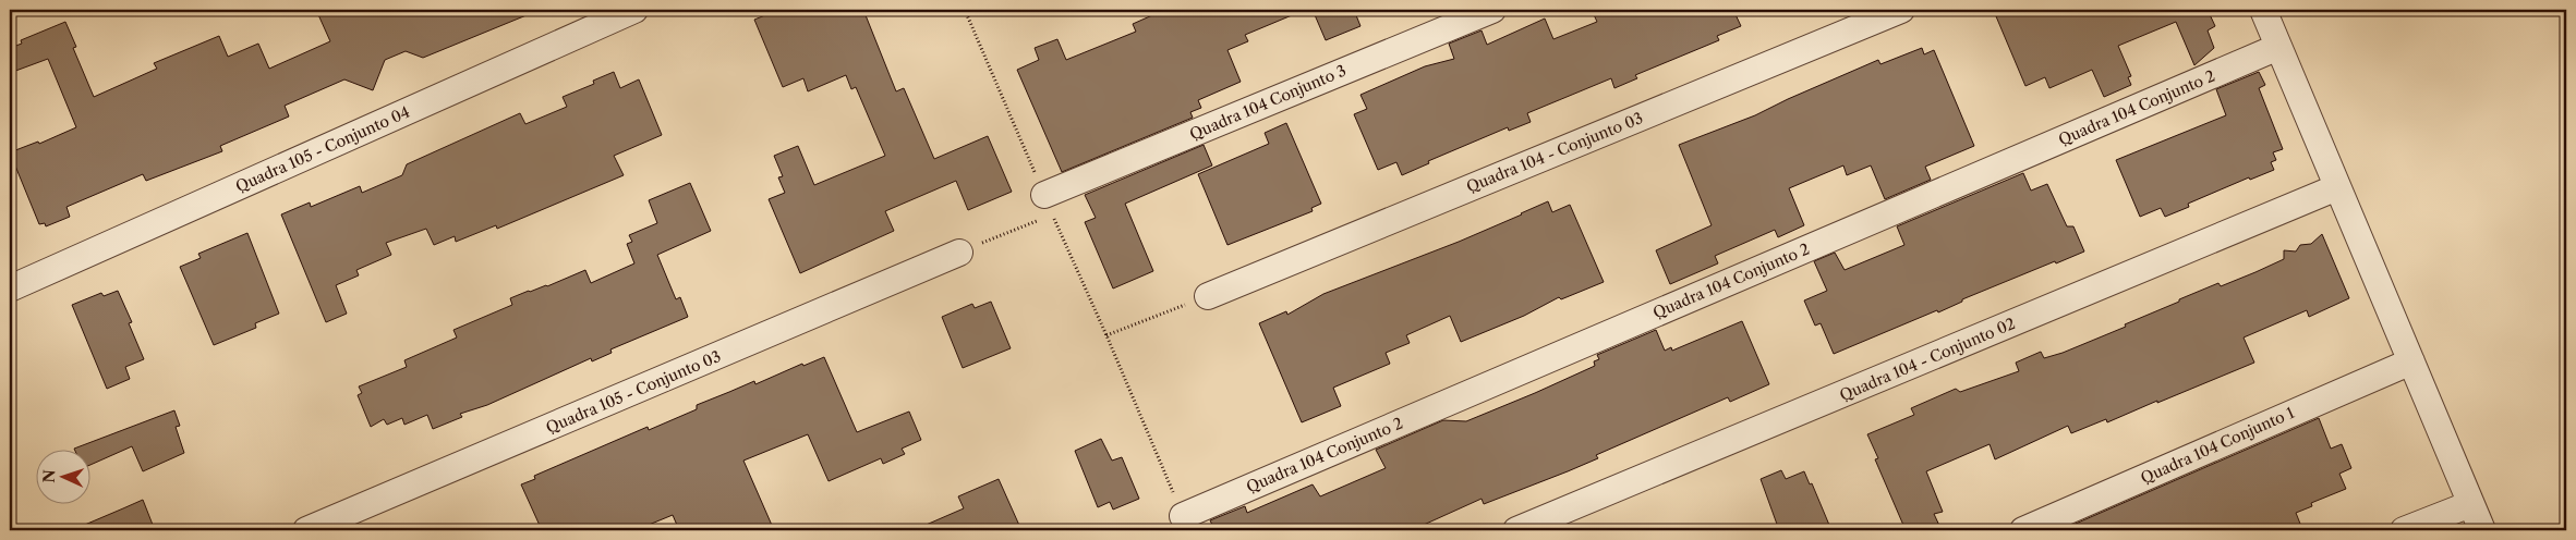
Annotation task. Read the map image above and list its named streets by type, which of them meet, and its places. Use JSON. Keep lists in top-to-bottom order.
{
  "streets": {
    "street": [
      "Quadra 104 Conjunto 3",
      "Quadra 104 Conjunto 2",
      "Quadra 105 - Conjunto 04",
      "Quadra 104 - Conjunto 03",
      "Quadra 104 - Conjunto 02",
      "Quadra 105 - Conjunto 03",
      "Quadra 104 Conjunto 1"
    ]
  },
  "north": "left"
}
